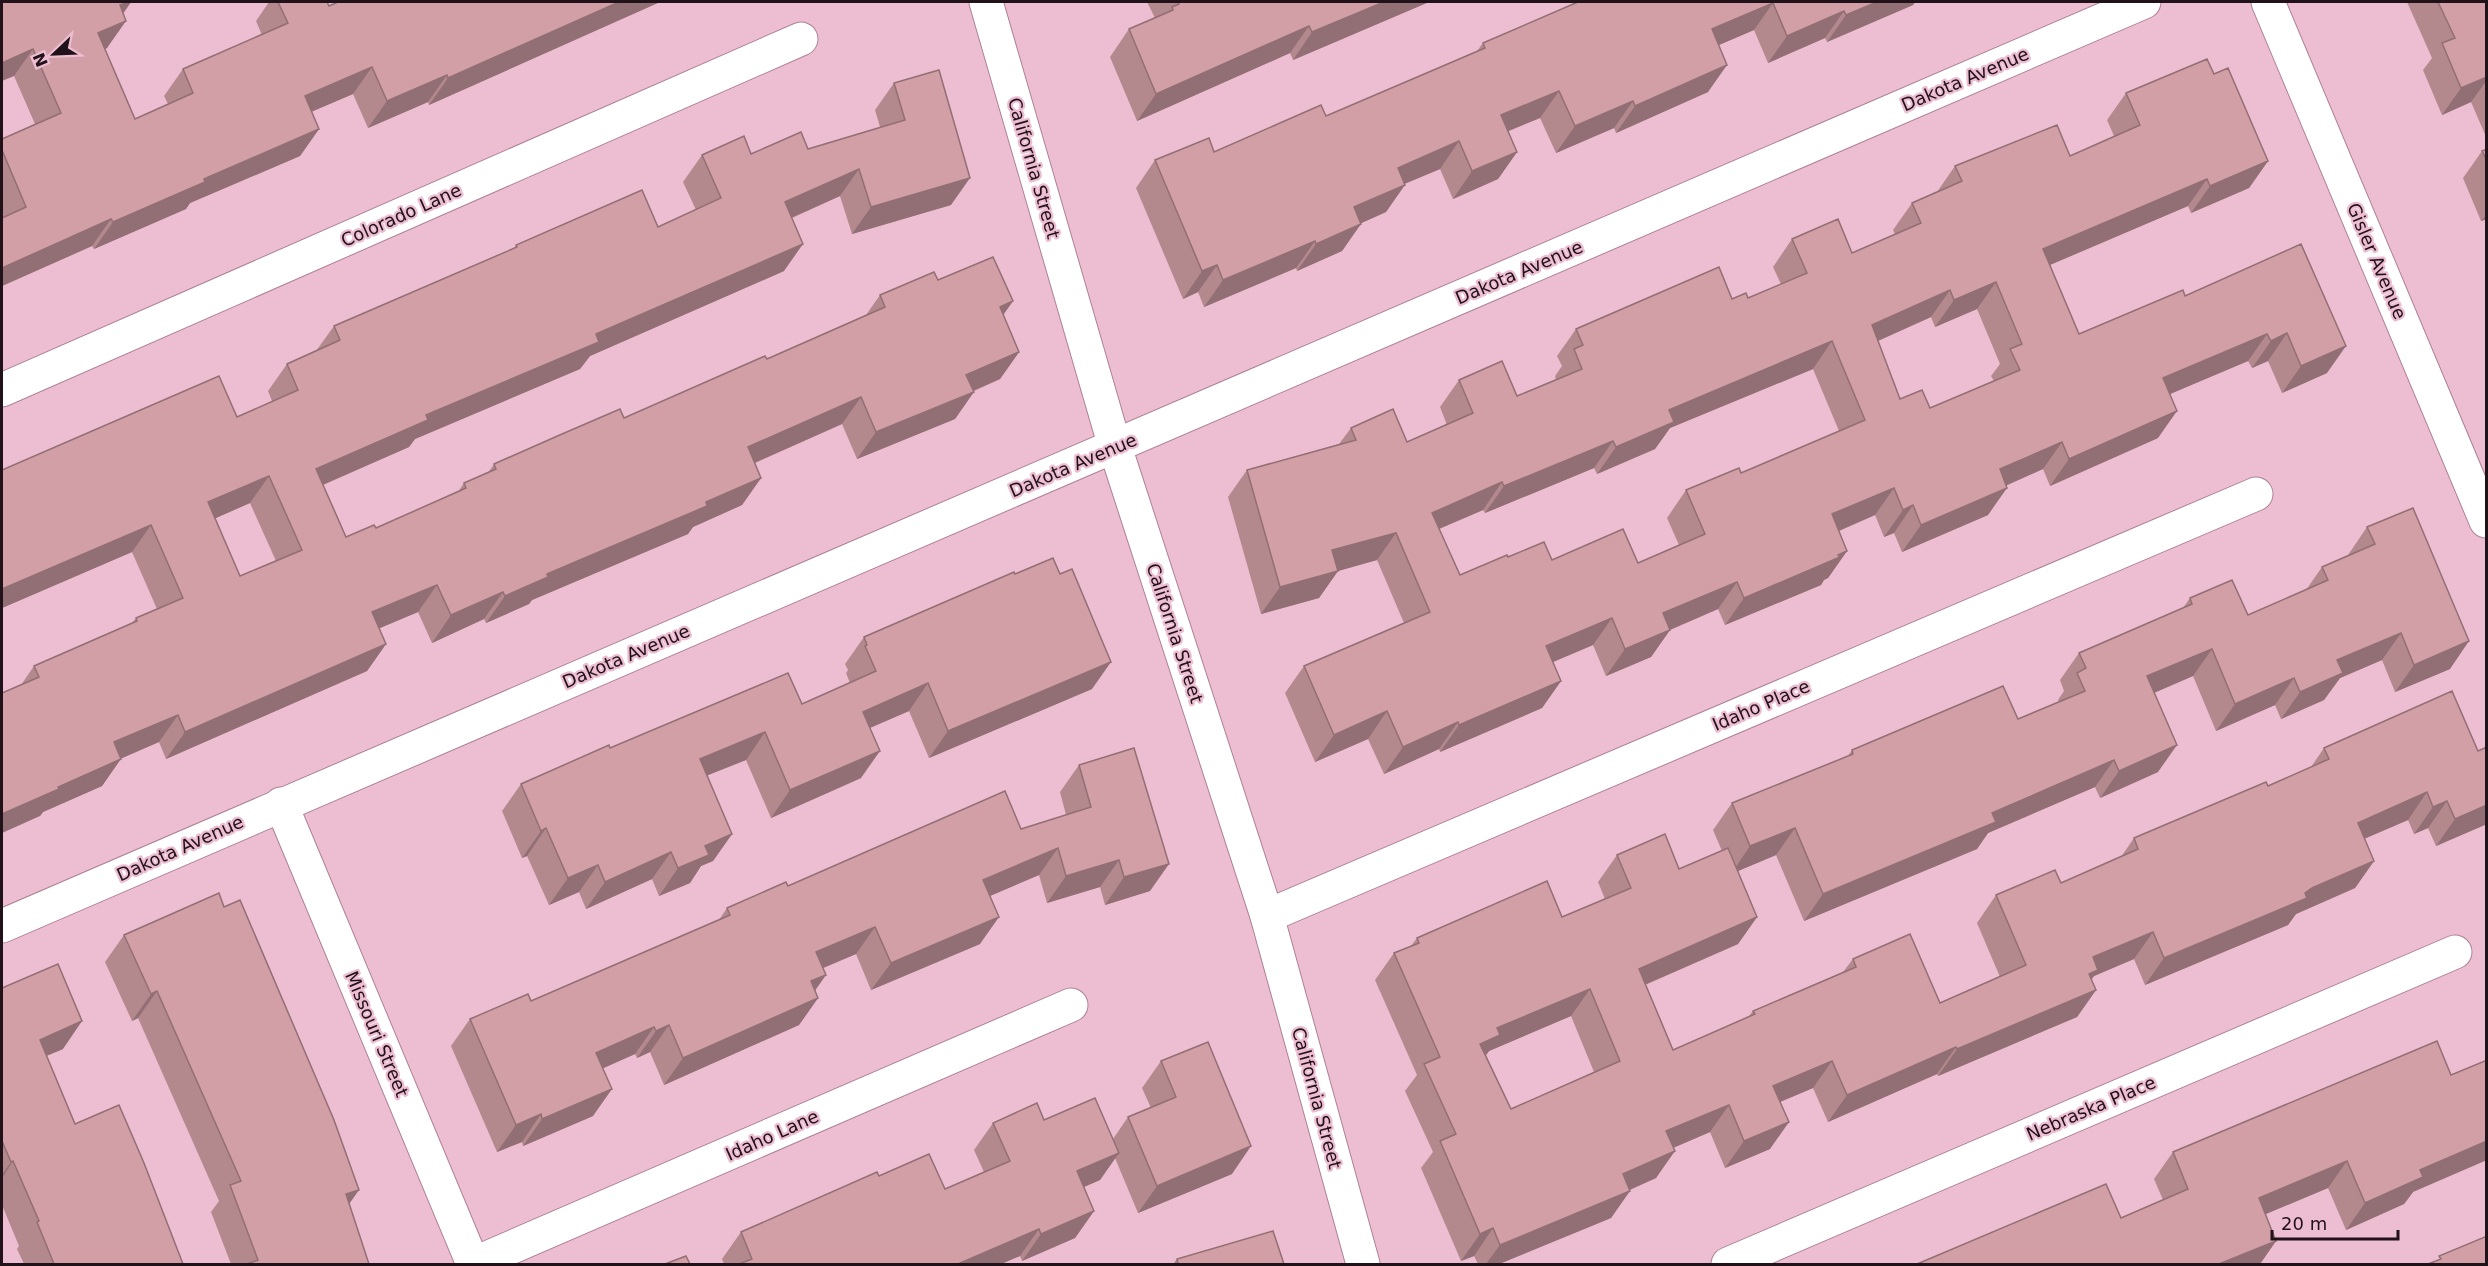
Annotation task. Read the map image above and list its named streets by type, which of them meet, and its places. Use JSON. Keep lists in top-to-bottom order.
{
  "streets": {
    "street": [
      "Dakota Avenue",
      "California Street",
      "Colorado Lane",
      "Gisler Avenue",
      "Idaho Place",
      "Missouri Street",
      "Nebraska Place",
      "Idaho Lane"
    ]
  },
  "crossings": [
    ["Dakota Avenue", "California Street"],
    ["Dakota Avenue", "Missouri Street"],
    ["California Street", "Idaho Place"],
    ["Missouri Street", "Idaho Lane"]
  ],
  "scale_bar": "20 m",
  "north": "bottom left"
}
